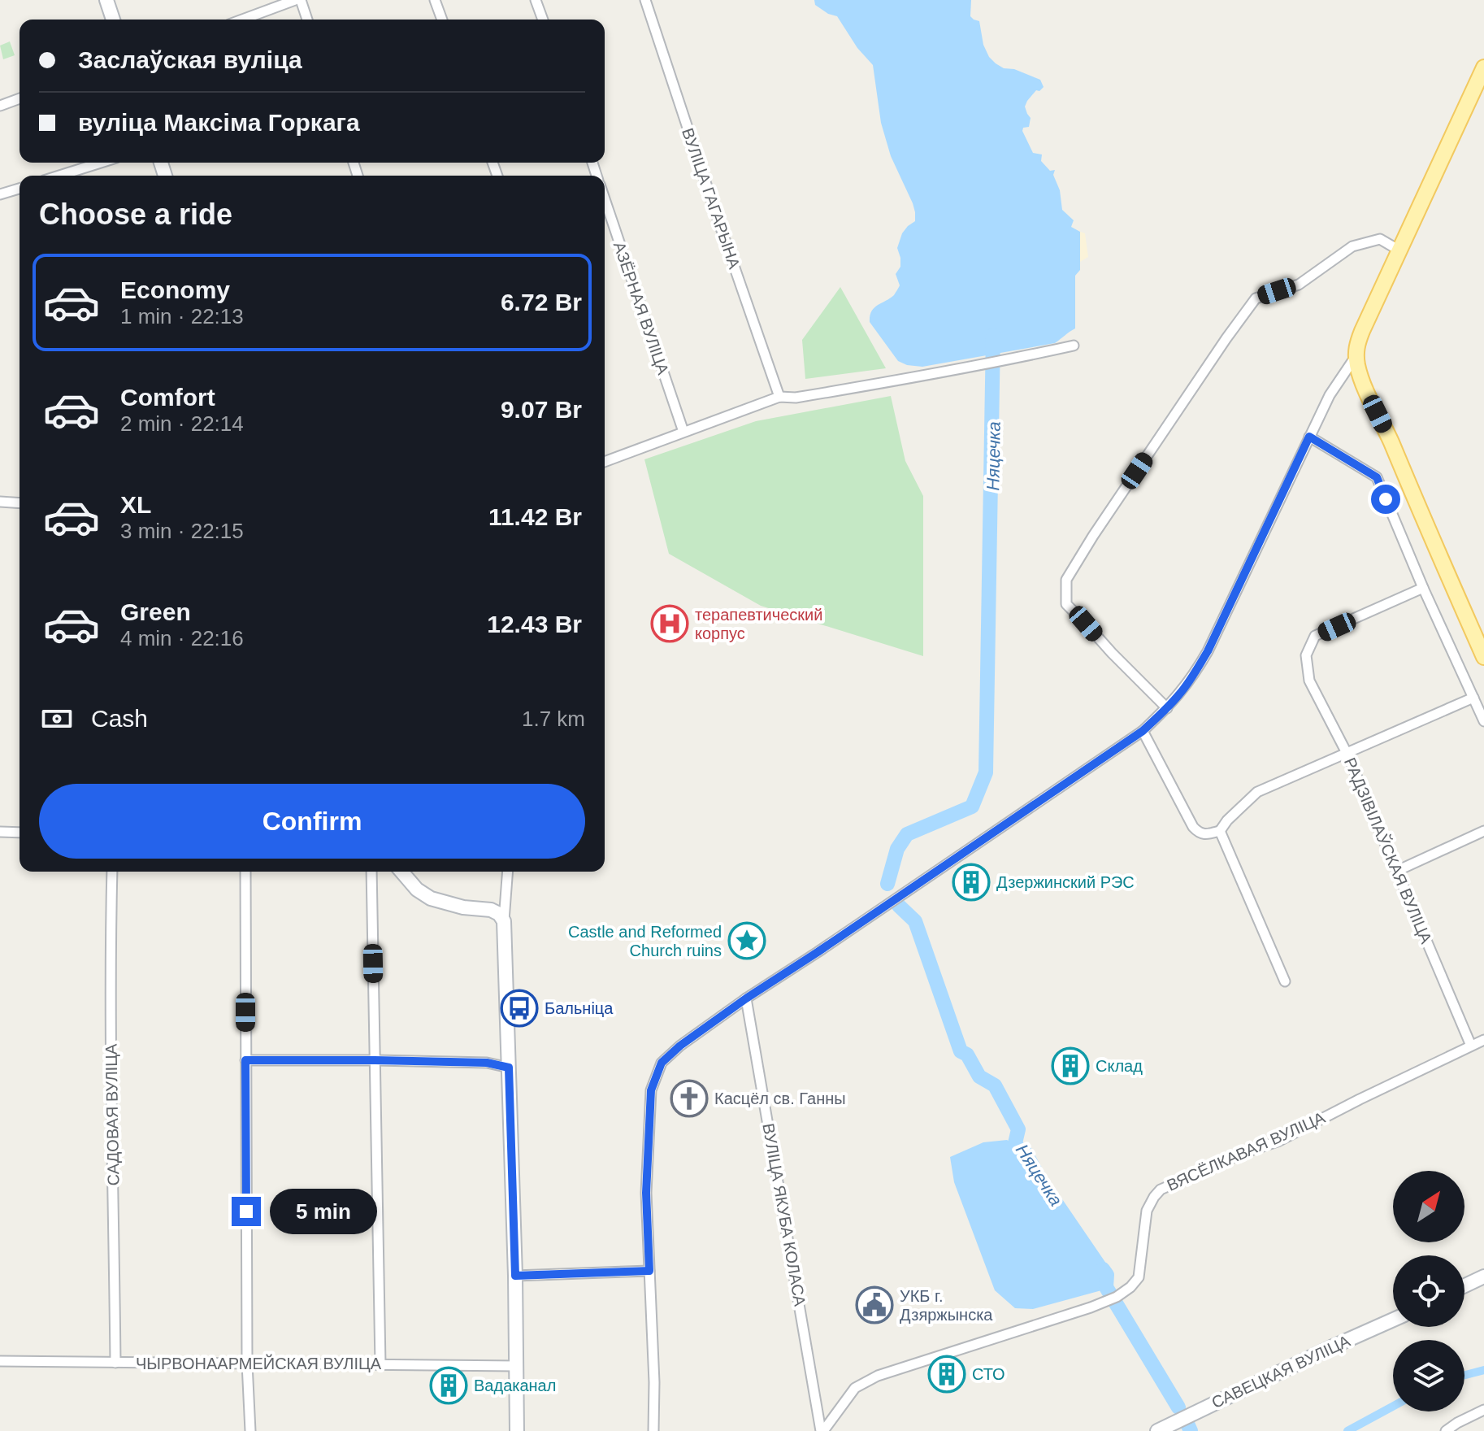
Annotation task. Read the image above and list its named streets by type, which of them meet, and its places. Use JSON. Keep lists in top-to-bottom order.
{
  "streets": {
    "street": [
      "ВУЛІЦА ГАГАРЫНА",
      "АЗЁРНАЯ ВУЛІЦА",
      "РАДЗІВІЛАЎСКАЯ ВУЛІЦА",
      "САДОВАЯ ВУЛІЦА",
      "ВЯСЁЛКАВАЯ ВУЛІЦА",
      "ВУЛІЦА ЯКУБА КОЛАСА",
      "ЧЫРВОНААРМЕЙСКАЯ ВУЛІЦА",
      "САВЕЦКАЯ ВУЛІЦА"
    ]
  },
  "crossings": [
    ["РАДЗІВІЛАЎСКАЯ ВУЛІЦА", "ВЯСЁЛКАВАЯ ВУЛІЦА"],
    ["САДОВАЯ ВУЛІЦА", "ЧЫРВОНААРМЕЙСКАЯ ВУЛІЦА"],
    ["ВЯСЁЛКАВАЯ ВУЛІЦА", "ВУЛІЦА ЯКУБА КОЛАСА"]
  ],
  "water": ["Няцечка"],
  "places": {
    "hospital": ["терапевтический корпус"],
    "building": [
      "Дзержинский РЭС",
      "Склад",
      "СТО",
      "Вадаканал"
    ],
    "place": ["Castle and Reformed Church ruins"],
    "bus stop": ["Бальніца"],
    "church": ["Касцёл св. Ганны"],
    "public building": ["УКБ г. Дзяржынска"]
  },
  "north": "top right",
  "page": {
    "banner": ["Заслаўская вуліца", "вуліца Максіма Горкага"],
    "heading": "Choose a ride",
    "list": [
      {
        "name": "Economy",
        "note": "1 min · 22:13",
        "value": "6.72 Br"
      },
      {
        "name": "Comfort",
        "note": "2 min · 22:14",
        "value": "9.07 Br"
      },
      {
        "name": "XL",
        "note": "3 min · 22:15",
        "value": "11.42 Br"
      },
      {
        "name": "Green",
        "note": "4 min · 22:16",
        "value": "12.43 Br"
      }
    ],
    "pay": ["Cash", "1.7 km"],
    "buttons": "Confirm",
    "bubble": "5 min"
  }
}
